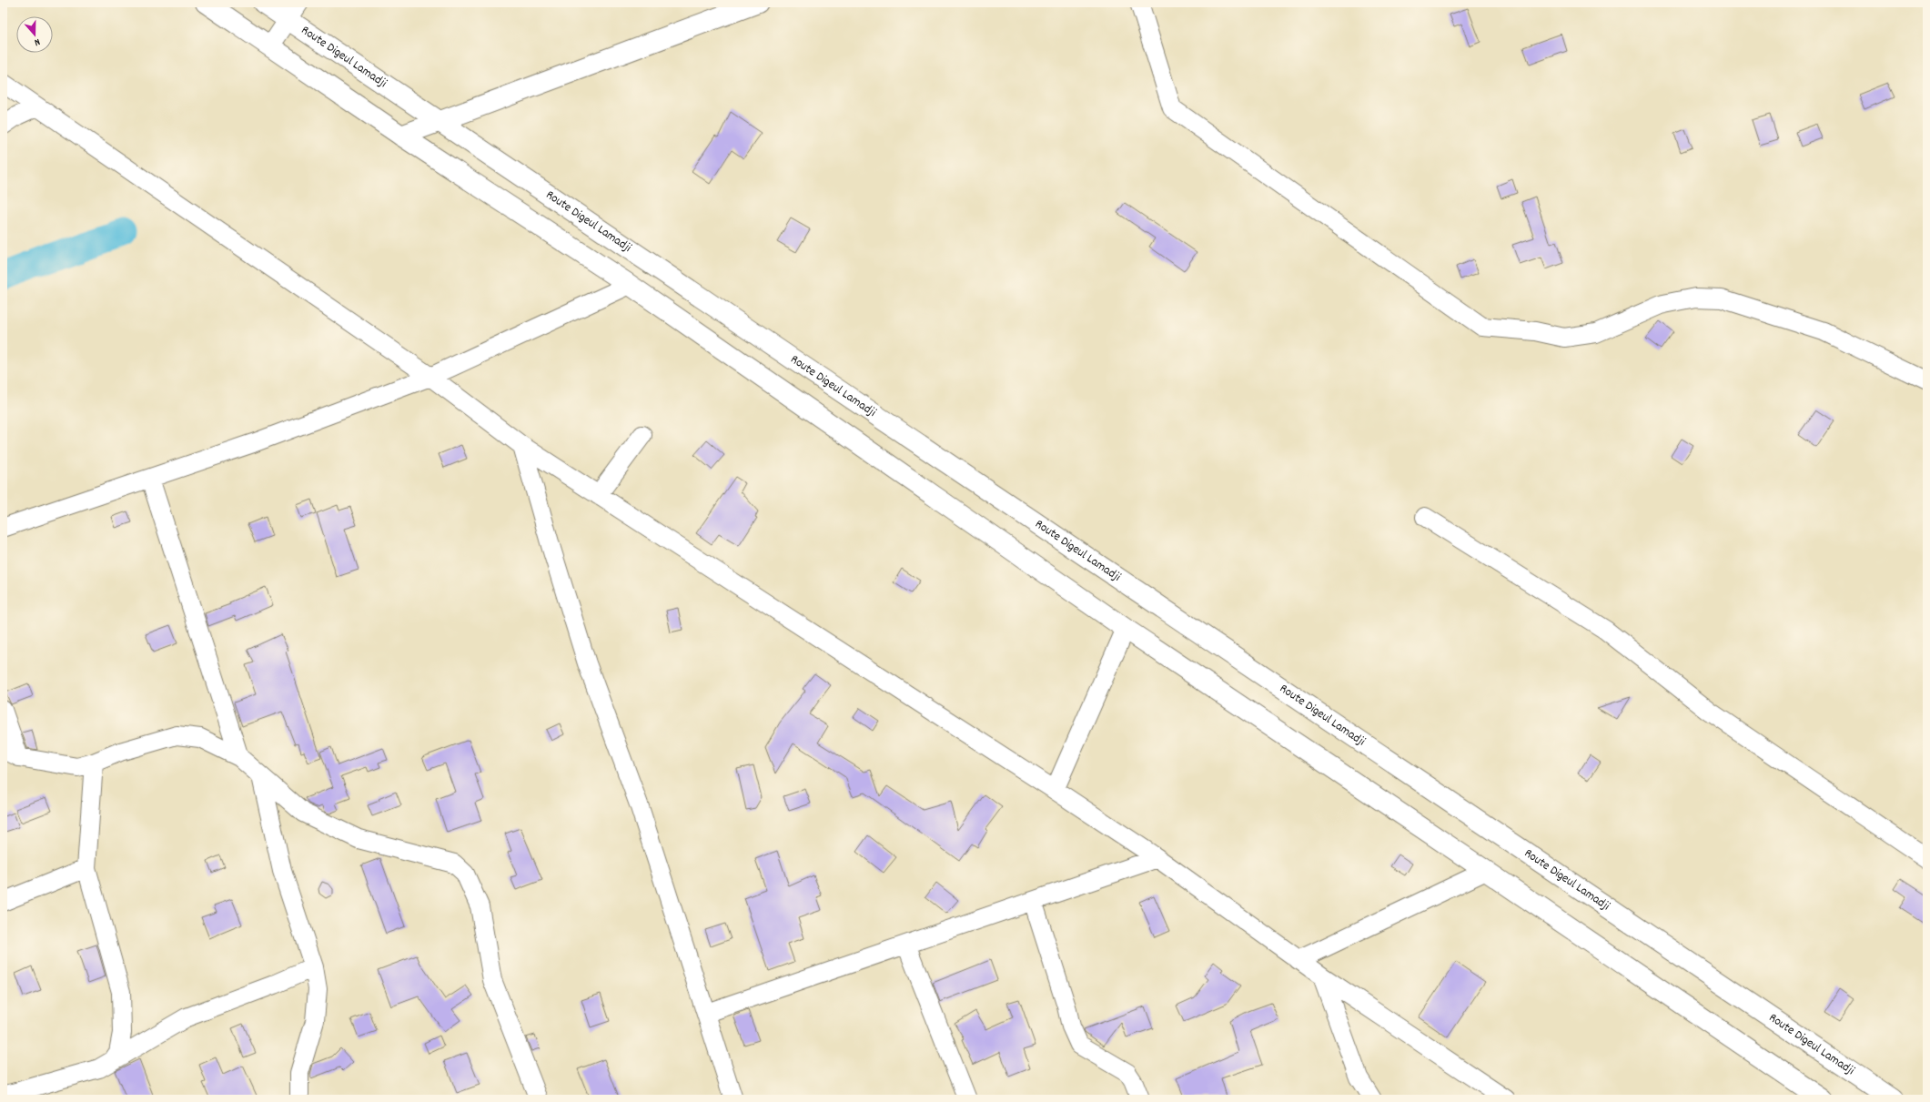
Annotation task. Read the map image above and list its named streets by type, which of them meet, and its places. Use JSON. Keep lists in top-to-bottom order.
{
  "streets": {
    "main road": ["Route Digeul Lamadji"]
  },
  "north": "bottom"
}
